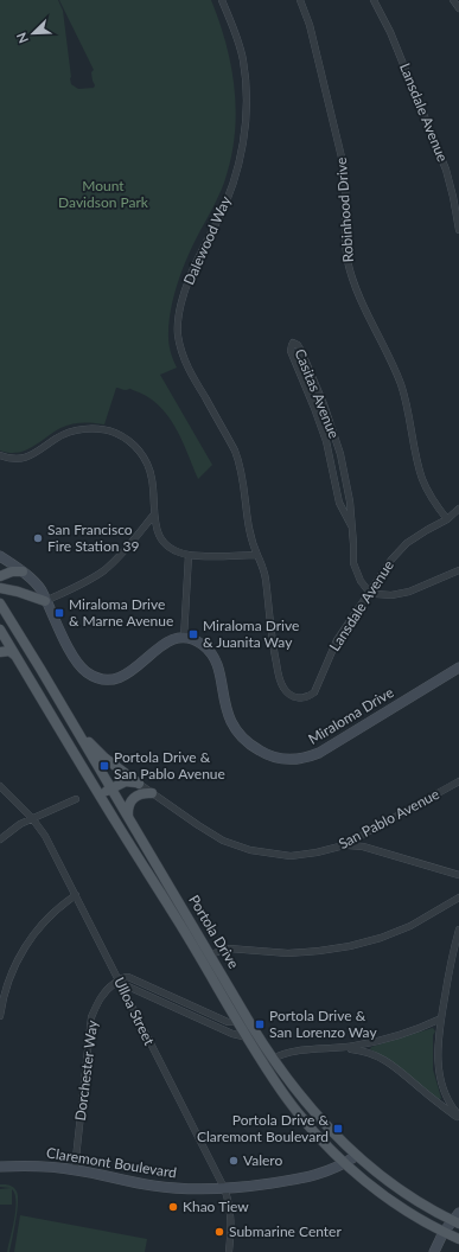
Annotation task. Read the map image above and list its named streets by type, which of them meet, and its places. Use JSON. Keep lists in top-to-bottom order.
{
  "streets": {
    "main road": ["Portola Drive"],
    "street": [
      "Lansdale Avenue",
      "Robinhood Drive",
      "Dalewood Way",
      "Casitas Avenue",
      "Miraloma Drive",
      "San Pablo Avenue",
      "Ulloa Street",
      "Dorchester Way",
      "Claremont Boulevard"
    ]
  },
  "crossings": [
    ["Lansdale Avenue", "Robinhood Drive"],
    ["Lansdale Avenue", "Dalewood Way"],
    ["Lansdale Avenue", "Casitas Avenue"],
    ["Portola Drive", "Claremont Boulevard"],
    ["Ulloa Street", "Dorchester Way"],
    ["Ulloa Street", "Claremont Boulevard"],
    ["Dorchester Way", "Claremont Boulevard"]
  ],
  "parks": ["Mount Davidson Park"],
  "places": {
    "other": [
      "San Francisco Fire Station 39",
      "Valero",
      "Khao Tiew",
      "Submarine Center"
    ],
    "transit": [
      "Miraloma Drive & Marne Avenue",
      "Miraloma Drive & Juanita Way",
      "Portola Drive & San Pablo Avenue",
      "Portola Drive & San Lorenzo Way",
      "Portola Drive & Claremont Boulevard"
    ]
  },
  "north": "bottom left"
}
